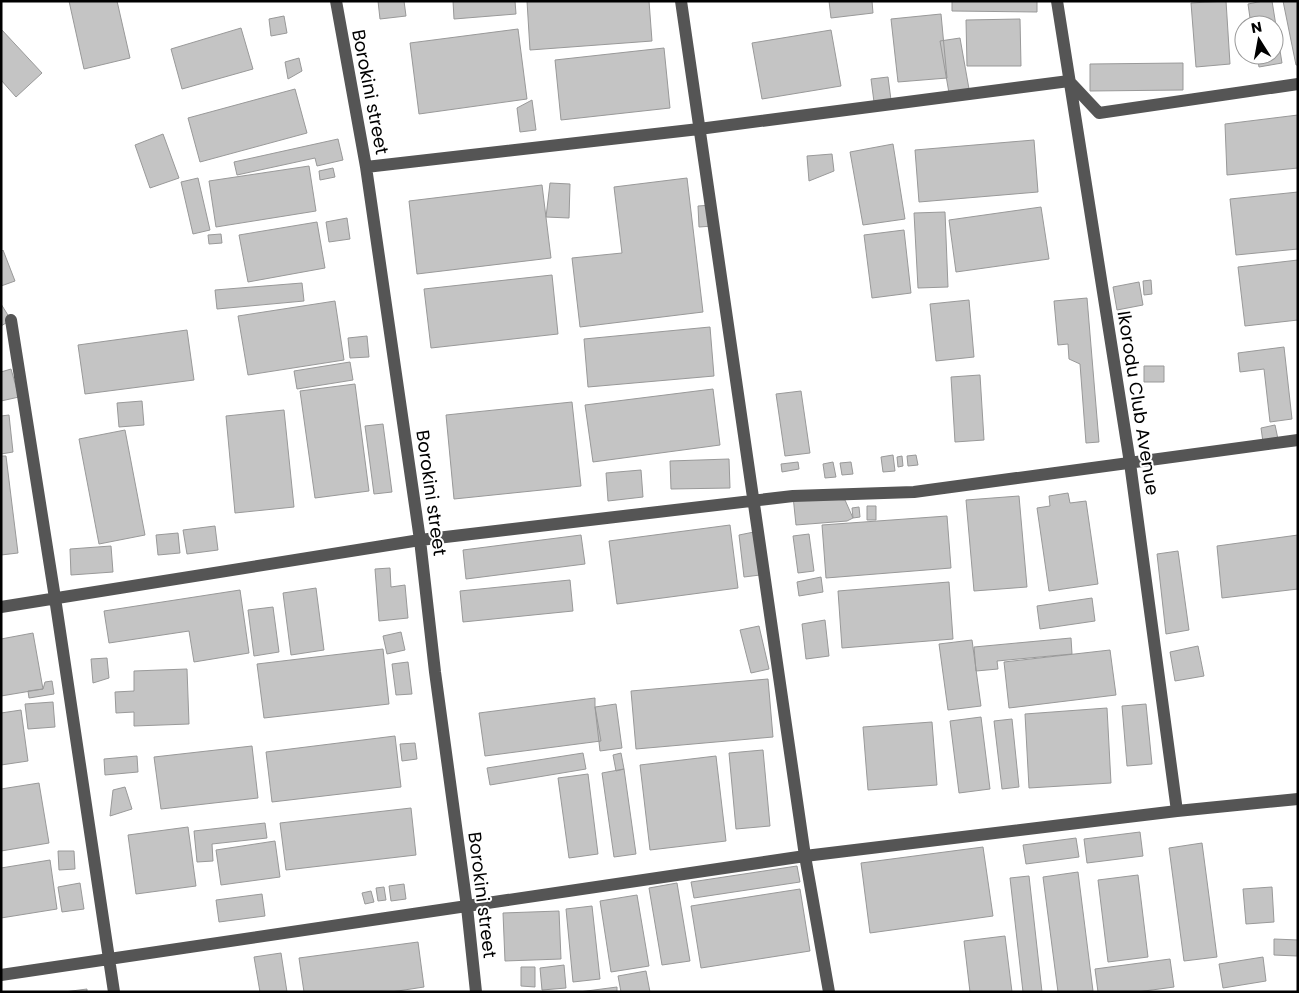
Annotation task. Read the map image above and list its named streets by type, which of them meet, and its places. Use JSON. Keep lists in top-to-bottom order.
{
  "streets": {
    "street": ["Borokini street", "Ikorodu Club Avenue"]
  },
  "north": "top"
}
